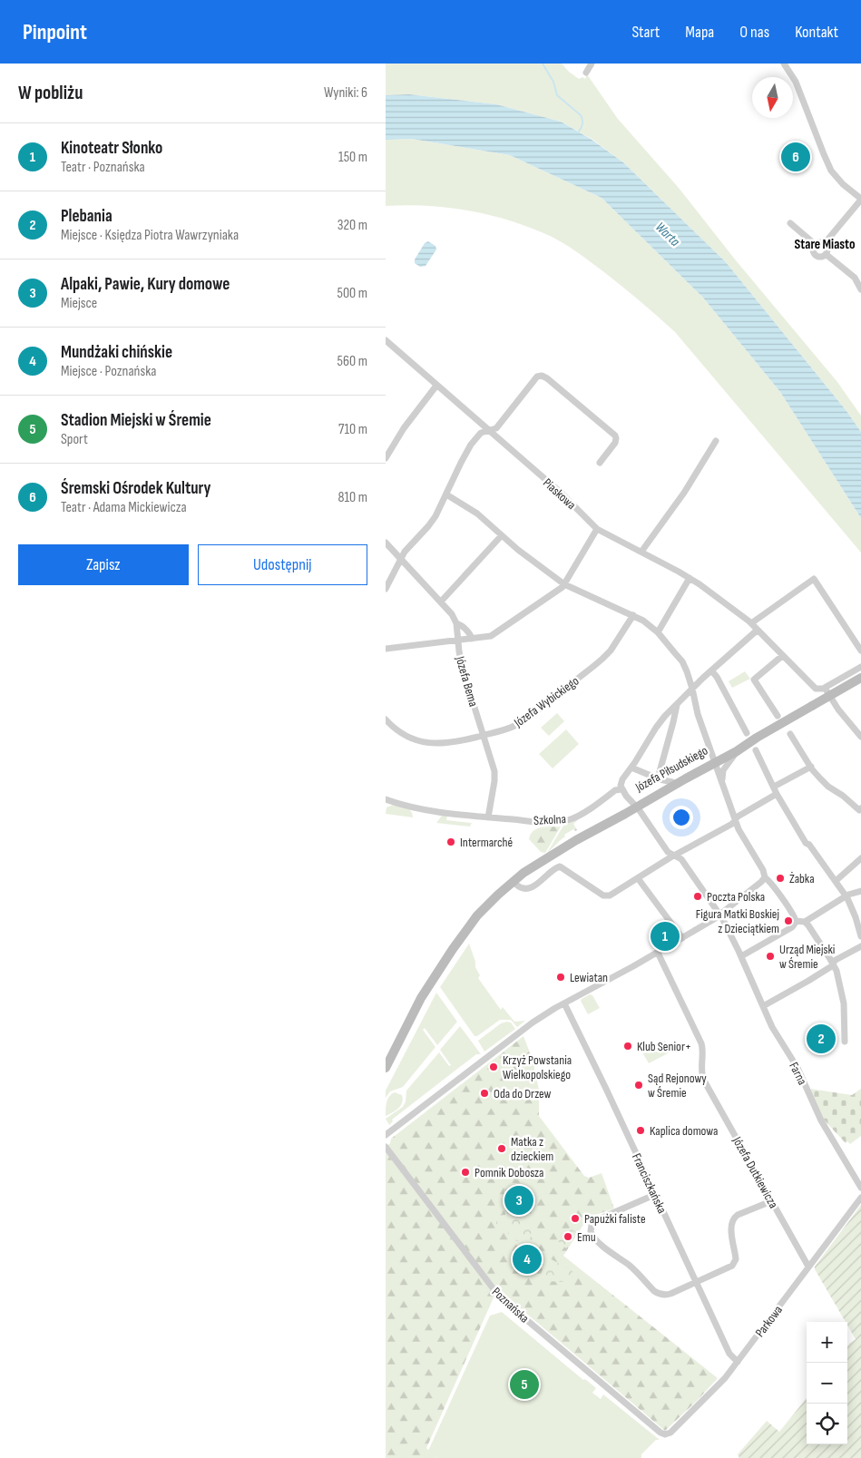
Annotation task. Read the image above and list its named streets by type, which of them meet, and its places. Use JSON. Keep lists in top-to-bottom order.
{
  "streets": {
    "street": [
      "Piaskowa",
      "Józefa Bema",
      "Józefa Wybickiego",
      "Józefa Piłsudskiego",
      "Szkolna",
      "Farna",
      "Józefa Dutkiewicza",
      "Franciszkańska",
      "Poznańska",
      "Parkowa"
    ]
  },
  "crossings": [
    ["Józefa Bema", "Józefa Wybickiego"],
    ["Józefa Bema", "Szkolna"],
    ["Józefa Dutkiewicza", "Parkowa"],
    ["Franciszkańska", "Parkowa"],
    ["Poznańska", "Parkowa"]
  ],
  "districts": ["Stare Miasto"],
  "water": ["Warta"],
  "places": [
    "Intermarché",
    "Żabka",
    "Poczta Polska",
    "Figura Matki Boskiej z Dzieciątkiem",
    "Urząd Miejski w Śremie",
    "Lewiatan",
    "Klub Senior+",
    "Krzyż Powstania Wielkopolskiego",
    "Sąd Rejonowy w Śremie",
    "Oda do Drzew",
    "Kaplica domowa",
    "Matka z dzieckiem",
    "Pomnik Dobosza",
    "Papużki faliste",
    "Emu"
  ],
  "north": "bottom",
  "page": {
    "header": "Pinpoint",
    "nav": [
      "Start",
      "Mapa",
      "O nas",
      "Kontakt"
    ],
    "heading": ["W pobliżu", "Wyniki: 6"],
    "list": [
      {
        "mark": "1",
        "name": "Kinoteatr Słonko",
        "note": "Teatr · Poznańska",
        "value": "150 m"
      },
      {
        "mark": "2",
        "name": "Plebania",
        "note": "Miejsce · Księdza Piotra Wawrzyniaka",
        "value": "320 m"
      },
      {
        "mark": "3",
        "name": "Alpaki, Pawie, Kury domowe",
        "note": "Miejsce",
        "value": "500 m"
      },
      {
        "mark": "4",
        "name": "Mundżaki chińskie",
        "note": "Miejsce · Poznańska",
        "value": "560 m"
      },
      {
        "mark": "5",
        "name": "Stadion Miejski w Śremie",
        "note": "Sport",
        "value": "710 m"
      },
      {
        "mark": "6",
        "name": "Śremski Ośrodek Kultury",
        "note": "Teatr · Adama Mickiewicza",
        "value": "810 m"
      }
    ],
    "pins": [
      "6",
      "1",
      "2",
      "3",
      "4",
      "5"
    ],
    "buttons": ["Zapisz", "Udostępnij"],
    "map_buttons": ["+", "−"]
  }
}
